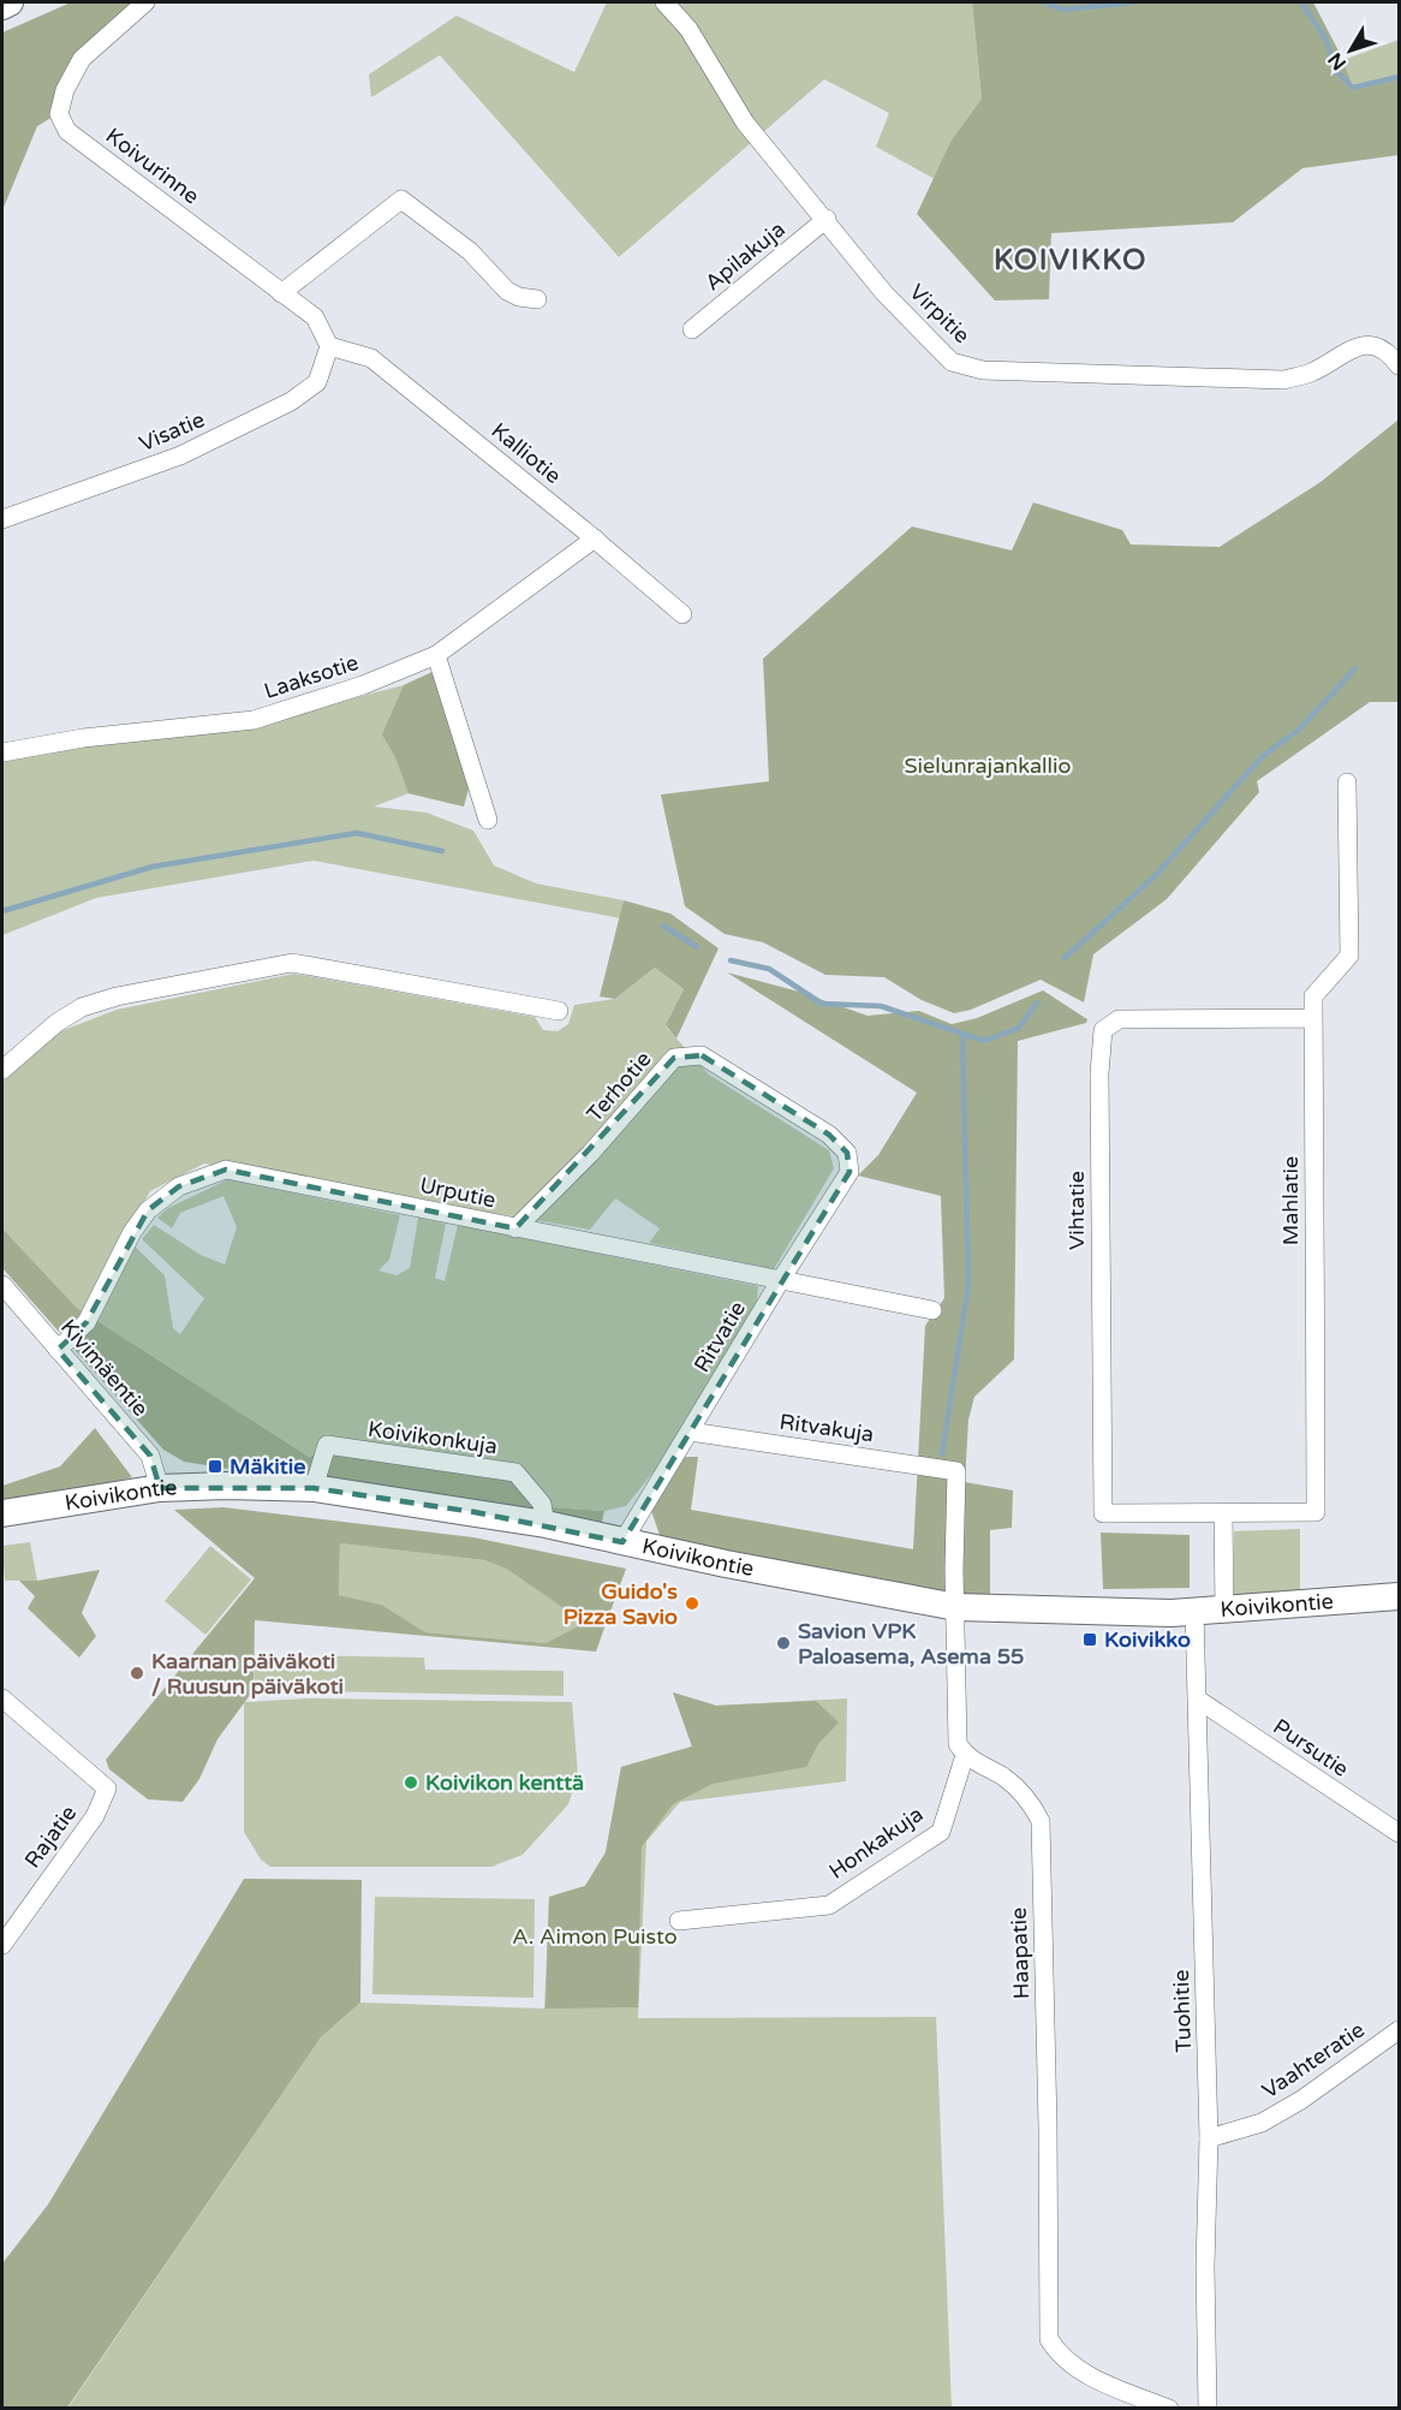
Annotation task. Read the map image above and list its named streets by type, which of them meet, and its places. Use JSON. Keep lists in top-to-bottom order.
{
  "streets": {
    "main road": ["Koivikontie"],
    "street": [
      "Koivurinne",
      "Apilakuja",
      "Virpitie",
      "Visatie",
      "Kalliotie",
      "Laaksotie",
      "Terhotie",
      "Urputie",
      "Mahlatie",
      "Vihtatie",
      "Ritvatie",
      "Kivimäentie",
      "Ritvakuja",
      "Koivikonkuja",
      "Pursutie",
      "Rajatie",
      "Honkakuja",
      "Haapatie",
      "Tuohitie",
      "Vaahteratie"
    ]
  },
  "crossings": [
    ["Koivurinne", "Visatie"],
    ["Koivurinne", "Kalliotie"],
    ["Apilakuja", "Virpitie"],
    ["Visatie", "Kalliotie"],
    ["Kalliotie", "Laaksotie"],
    ["Terhotie", "Urputie"],
    ["Terhotie", "Ritvatie"],
    ["Urputie", "Ritvatie"],
    ["Urputie", "Kivimäentie"],
    ["Mahlatie", "Vihtatie"],
    ["Ritvatie", "Ritvakuja"],
    ["Ritvatie", "Koivikontie"],
    ["Kivimäentie", "Koivikontie"],
    ["Ritvakuja", "Koivikontie"],
    ["Koivikonkuja", "Koivikontie"],
    ["Koivikontie", "Tuohitie"],
    ["Pursutie", "Tuohitie"],
    ["Honkakuja", "Haapatie"],
    ["Tuohitie", "Vaahteratie"]
  ],
  "districts": ["KOIVIKKO"],
  "parks": ["Sielunrajankallio", "A. Aimon Puisto"],
  "places": {
    "transit": ["Mäkitie", "Koivikko"],
    "other": [
      "Guido's Pizza Savio",
      "Savion VPK Paloasema, Asema 55",
      "Kaarnan päiväkoti / Ruusun päiväkoti",
      "Koivikon kenttä"
    ]
  },
  "north": "bottom left"
}
